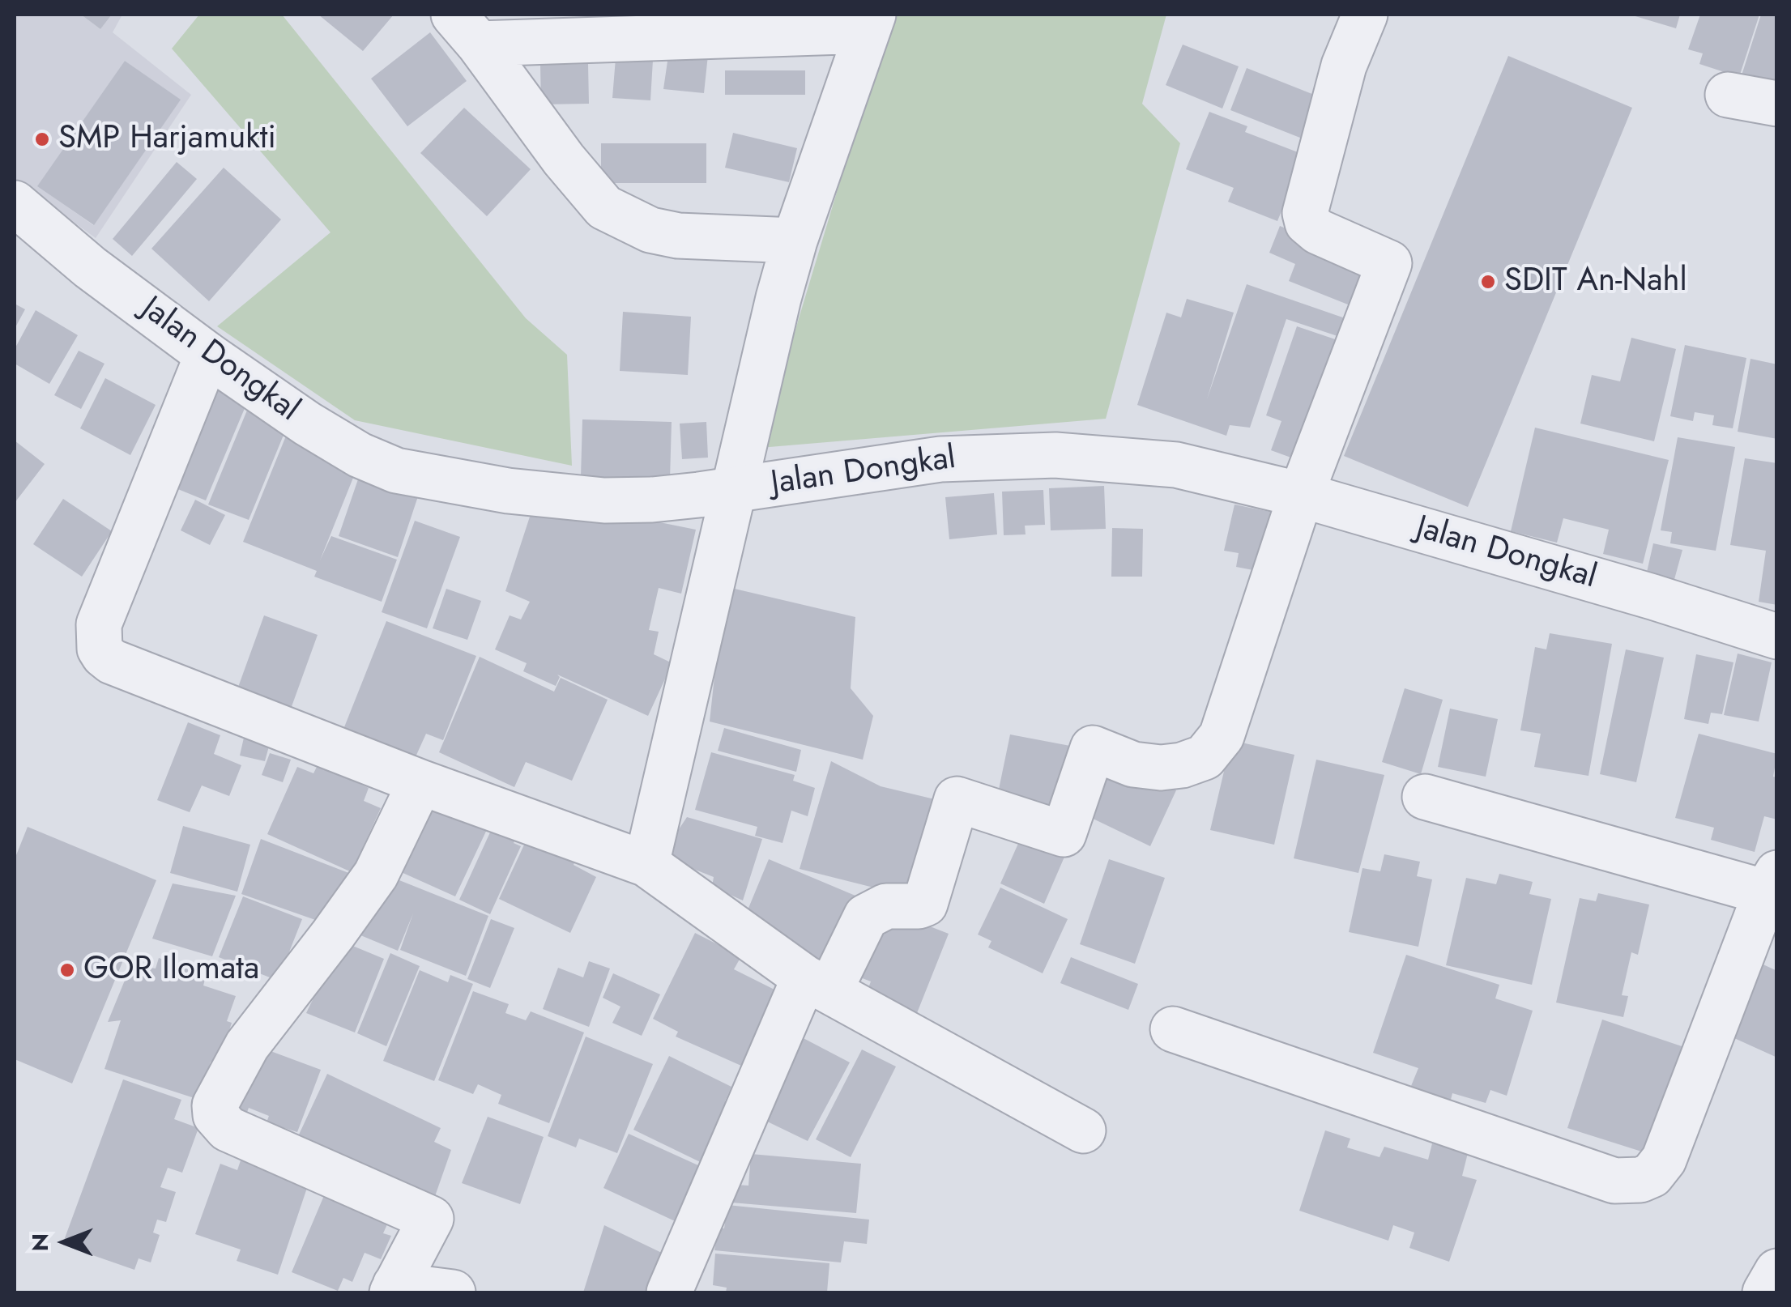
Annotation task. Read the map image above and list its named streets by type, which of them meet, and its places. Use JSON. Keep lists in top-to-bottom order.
{
  "streets": {
    "street": ["Jalan Dongkal"]
  },
  "places": ["SMP Harjamukti", "SDIT An-Nahl", "GOR Ilomata"],
  "north": "left"
}
